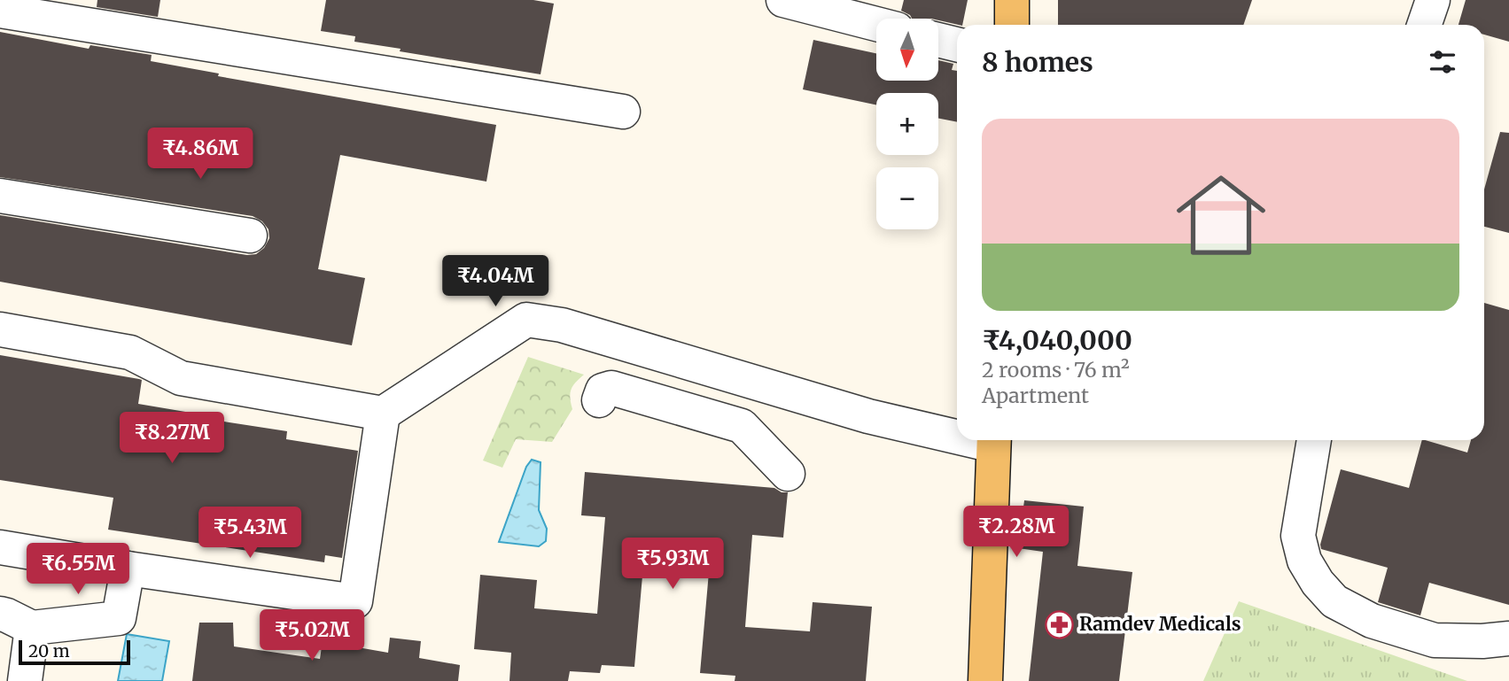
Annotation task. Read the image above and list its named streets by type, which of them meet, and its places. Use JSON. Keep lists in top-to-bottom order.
{
  "places": {
    "pharmacy": ["Ramdev Medicals"]
  },
  "scale_bar": "20 m",
  "north": "bottom",
  "page": {
    "map_buttons": ["+", "−"],
    "heading": "8 homes",
    "list": [
      {
        "name": "₹4,040,000",
        "note": "2 rooms · 76 m² · Apartment"
      }
    ],
    "price": [
      "₹4.86M",
      "₹4.04M",
      "₹8.27M",
      "₹2.28M",
      "₹5.43M",
      "₹5.93M",
      "₹6.55M",
      "₹5.02M"
    ],
    "scale": "20 m"
  }
}
